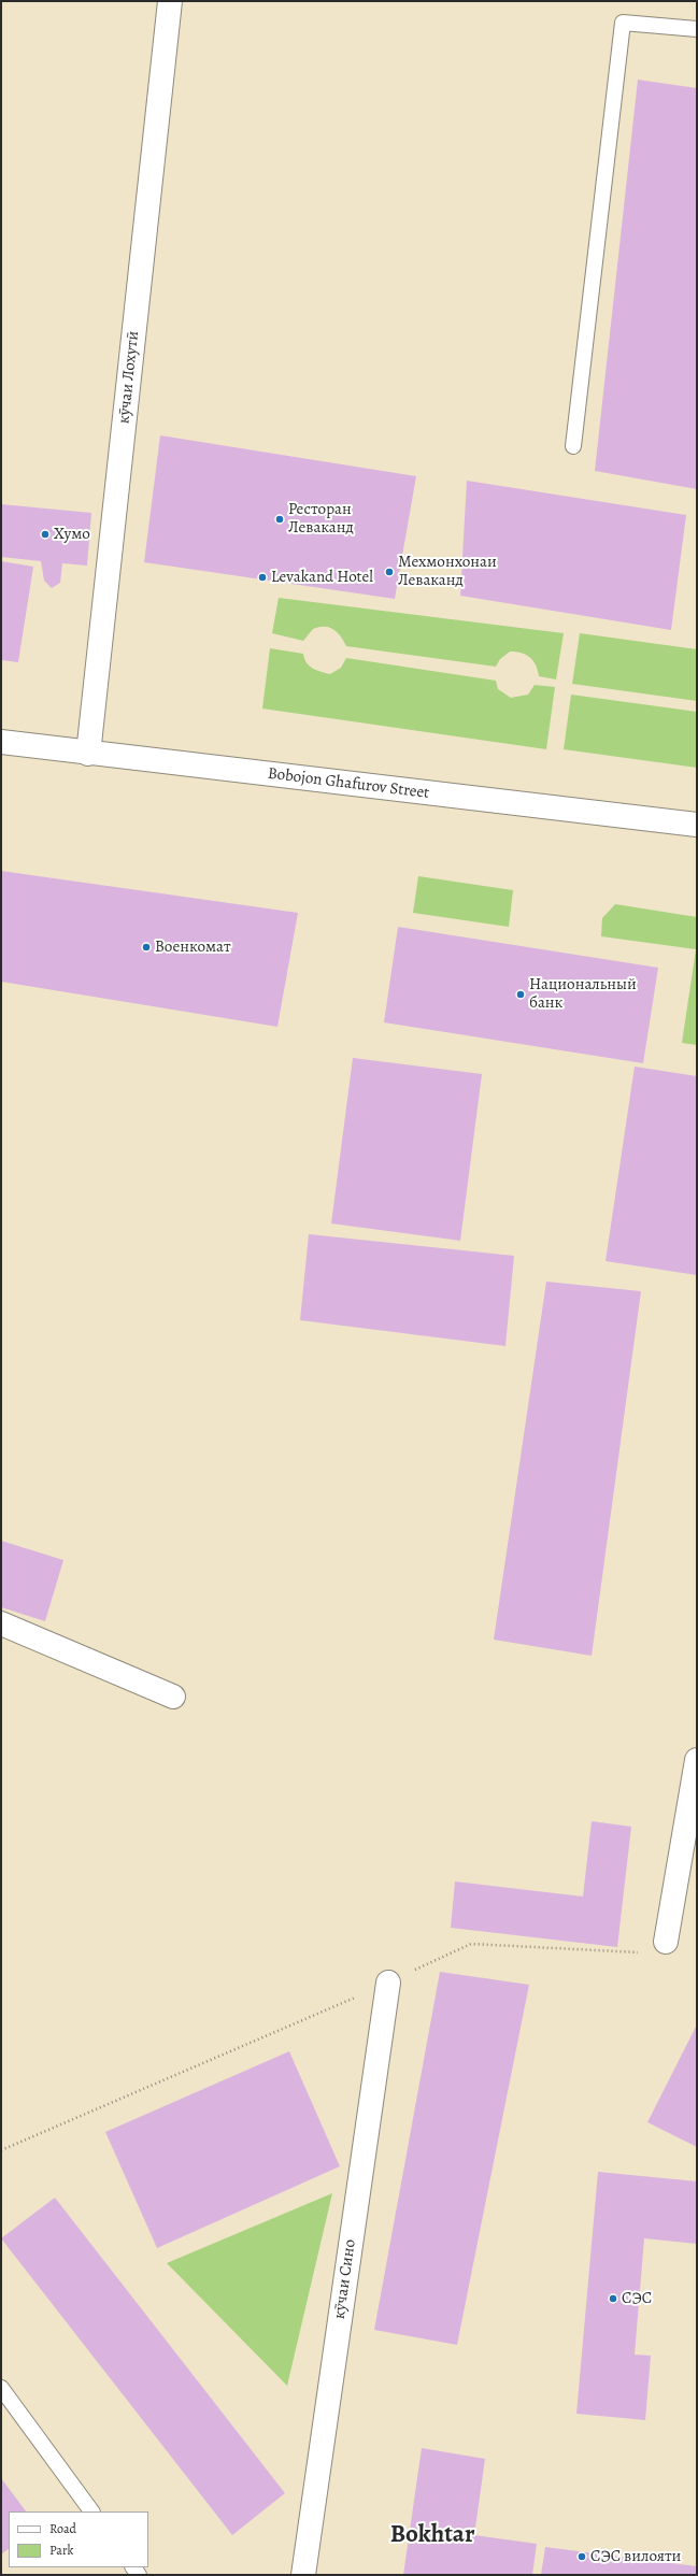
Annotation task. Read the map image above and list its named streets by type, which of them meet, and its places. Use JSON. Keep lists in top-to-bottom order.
{
  "streets": {
    "street": ["кӯчаи Лохутӣ", "Bobojon Ghafurov Street", "кӯчаи Сино"]
  },
  "crossings": [
    ["кӯчаи Лохутӣ", "Bobojon Ghafurov Street"]
  ],
  "districts": ["Bokhtar"],
  "places": [
    "Ресторан Леваканд",
    "Хумо",
    "Мехмонхонаи Леваканд",
    "Levakand Hotel",
    "Военкомат",
    "Национальный банк",
    "СЭС",
    "СЭС вилояти"
  ],
  "legend": ["Road", "Park"]
}
